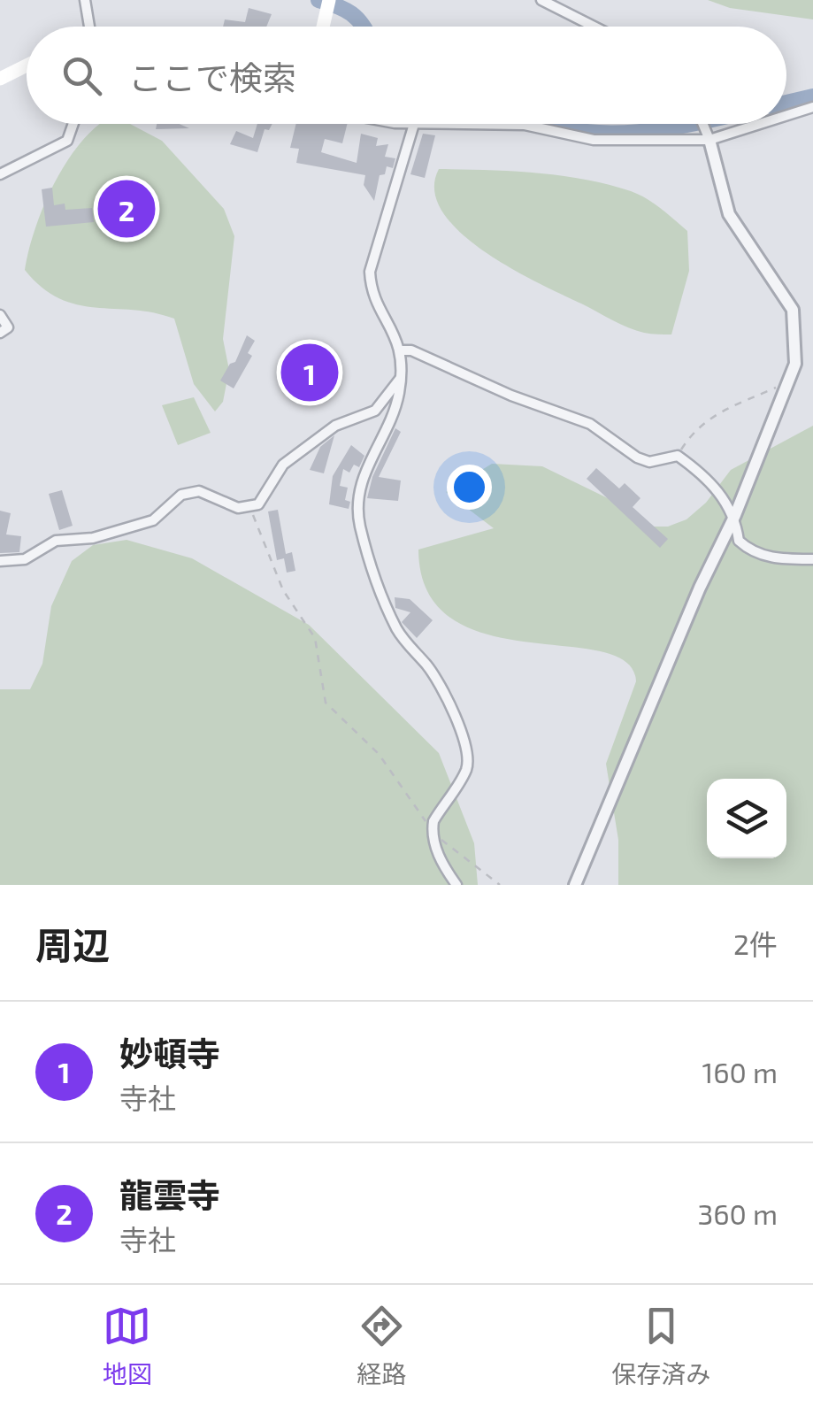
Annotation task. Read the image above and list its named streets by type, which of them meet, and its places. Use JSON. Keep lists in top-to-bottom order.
{
  "page": {
    "search": "ここで検索",
    "pins": ["2", "1"],
    "heading": ["周辺", "2件"],
    "list": [
      {
        "mark": "1",
        "name": "妙頓寺",
        "note": "寺社",
        "value": "160 m"
      },
      {
        "mark": "2",
        "name": "龍雲寺",
        "note": "寺社",
        "value": "360 m"
      }
    ],
    "nav": ["地図", "経路", "保存済み"]
  }
}
